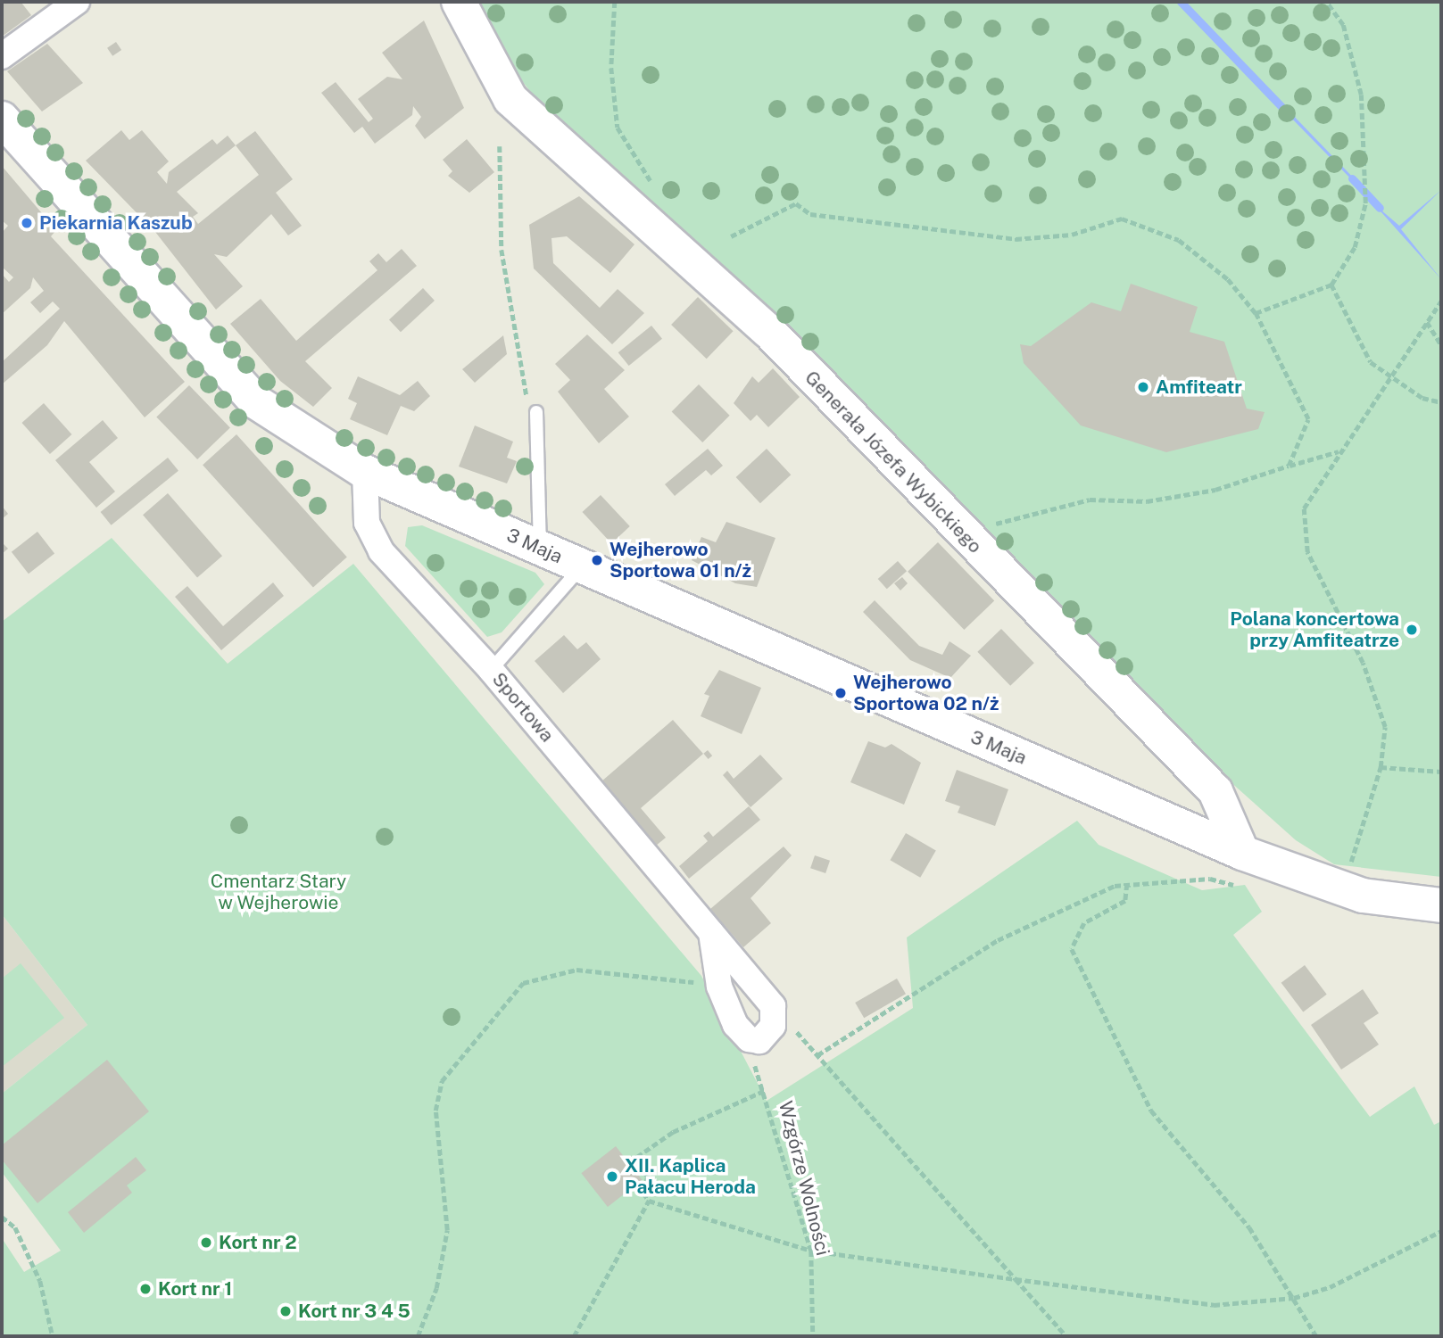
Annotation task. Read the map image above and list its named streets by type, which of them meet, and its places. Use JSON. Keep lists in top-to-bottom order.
{
  "streets": {
    "main road": ["Generała Józefa Wybickiego", "3 Maja"],
    "street": ["Sportowa"],
    "path": ["Wzgórze Wolności"]
  },
  "crossings": [
    ["Generała Józefa Wybickiego", "3 Maja"],
    ["3 Maja", "Sportowa"]
  ],
  "parks": ["Cmentarz Stary w Wejherowie"],
  "places": [
    "Piekarnia Kaszub",
    "Amfiteatr",
    "Wejherowo Sportowa 01 n/ż",
    "Polana koncertowa przy Amfiteatrze",
    "Wejherowo Sportowa 02 n/ż",
    "XII. Kaplica Pałacu Heroda",
    "Kort nr 2",
    "Kort nr 1",
    "Kort nr 3 4 5"
  ]
}
